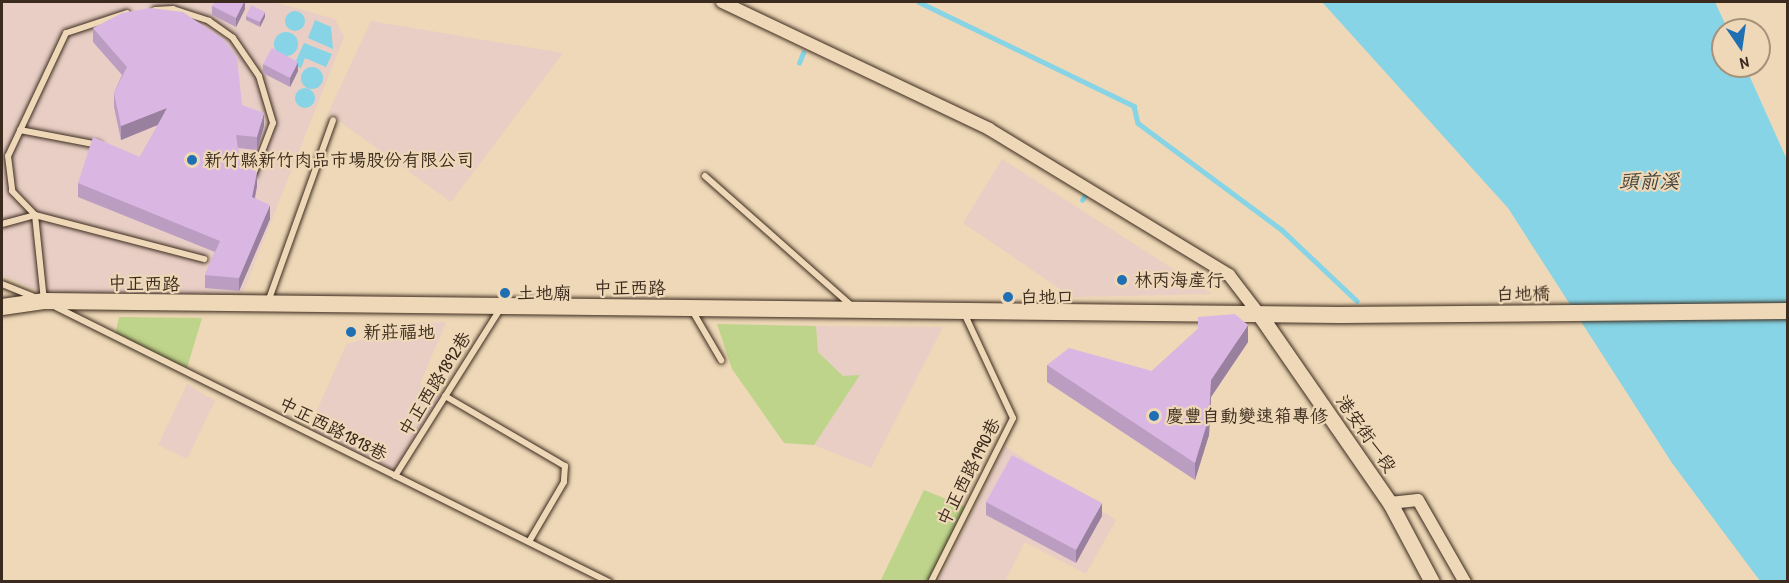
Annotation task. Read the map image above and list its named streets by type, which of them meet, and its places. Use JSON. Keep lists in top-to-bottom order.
{
  "streets": {
    "main road": ["中正西路", "白地橋"],
    "street": ["港安街一段"],
    "lane": ["中正西路1892巷", "中正西路1818巷", "中正西路1990巷"]
  },
  "crossings": [
    ["中正西路", "白地橋"],
    ["中正西路", "中正西路1892巷"],
    ["中正西路", "中正西路1818巷"],
    ["中正西路", "港安街一段"],
    ["中正西路", "中正西路1990巷"],
    ["白地橋", "港安街一段"],
    ["中正西路1892巷", "中正西路1818巷"]
  ],
  "water": ["頭前溪"],
  "places": [
    "新竹縣新竹肉品市場股份有限公司",
    "林丙海產行",
    "土地廟",
    "白地口",
    "新莊福地",
    "慶豐自動變速箱專修"
  ],
  "north": "bottom"
}
